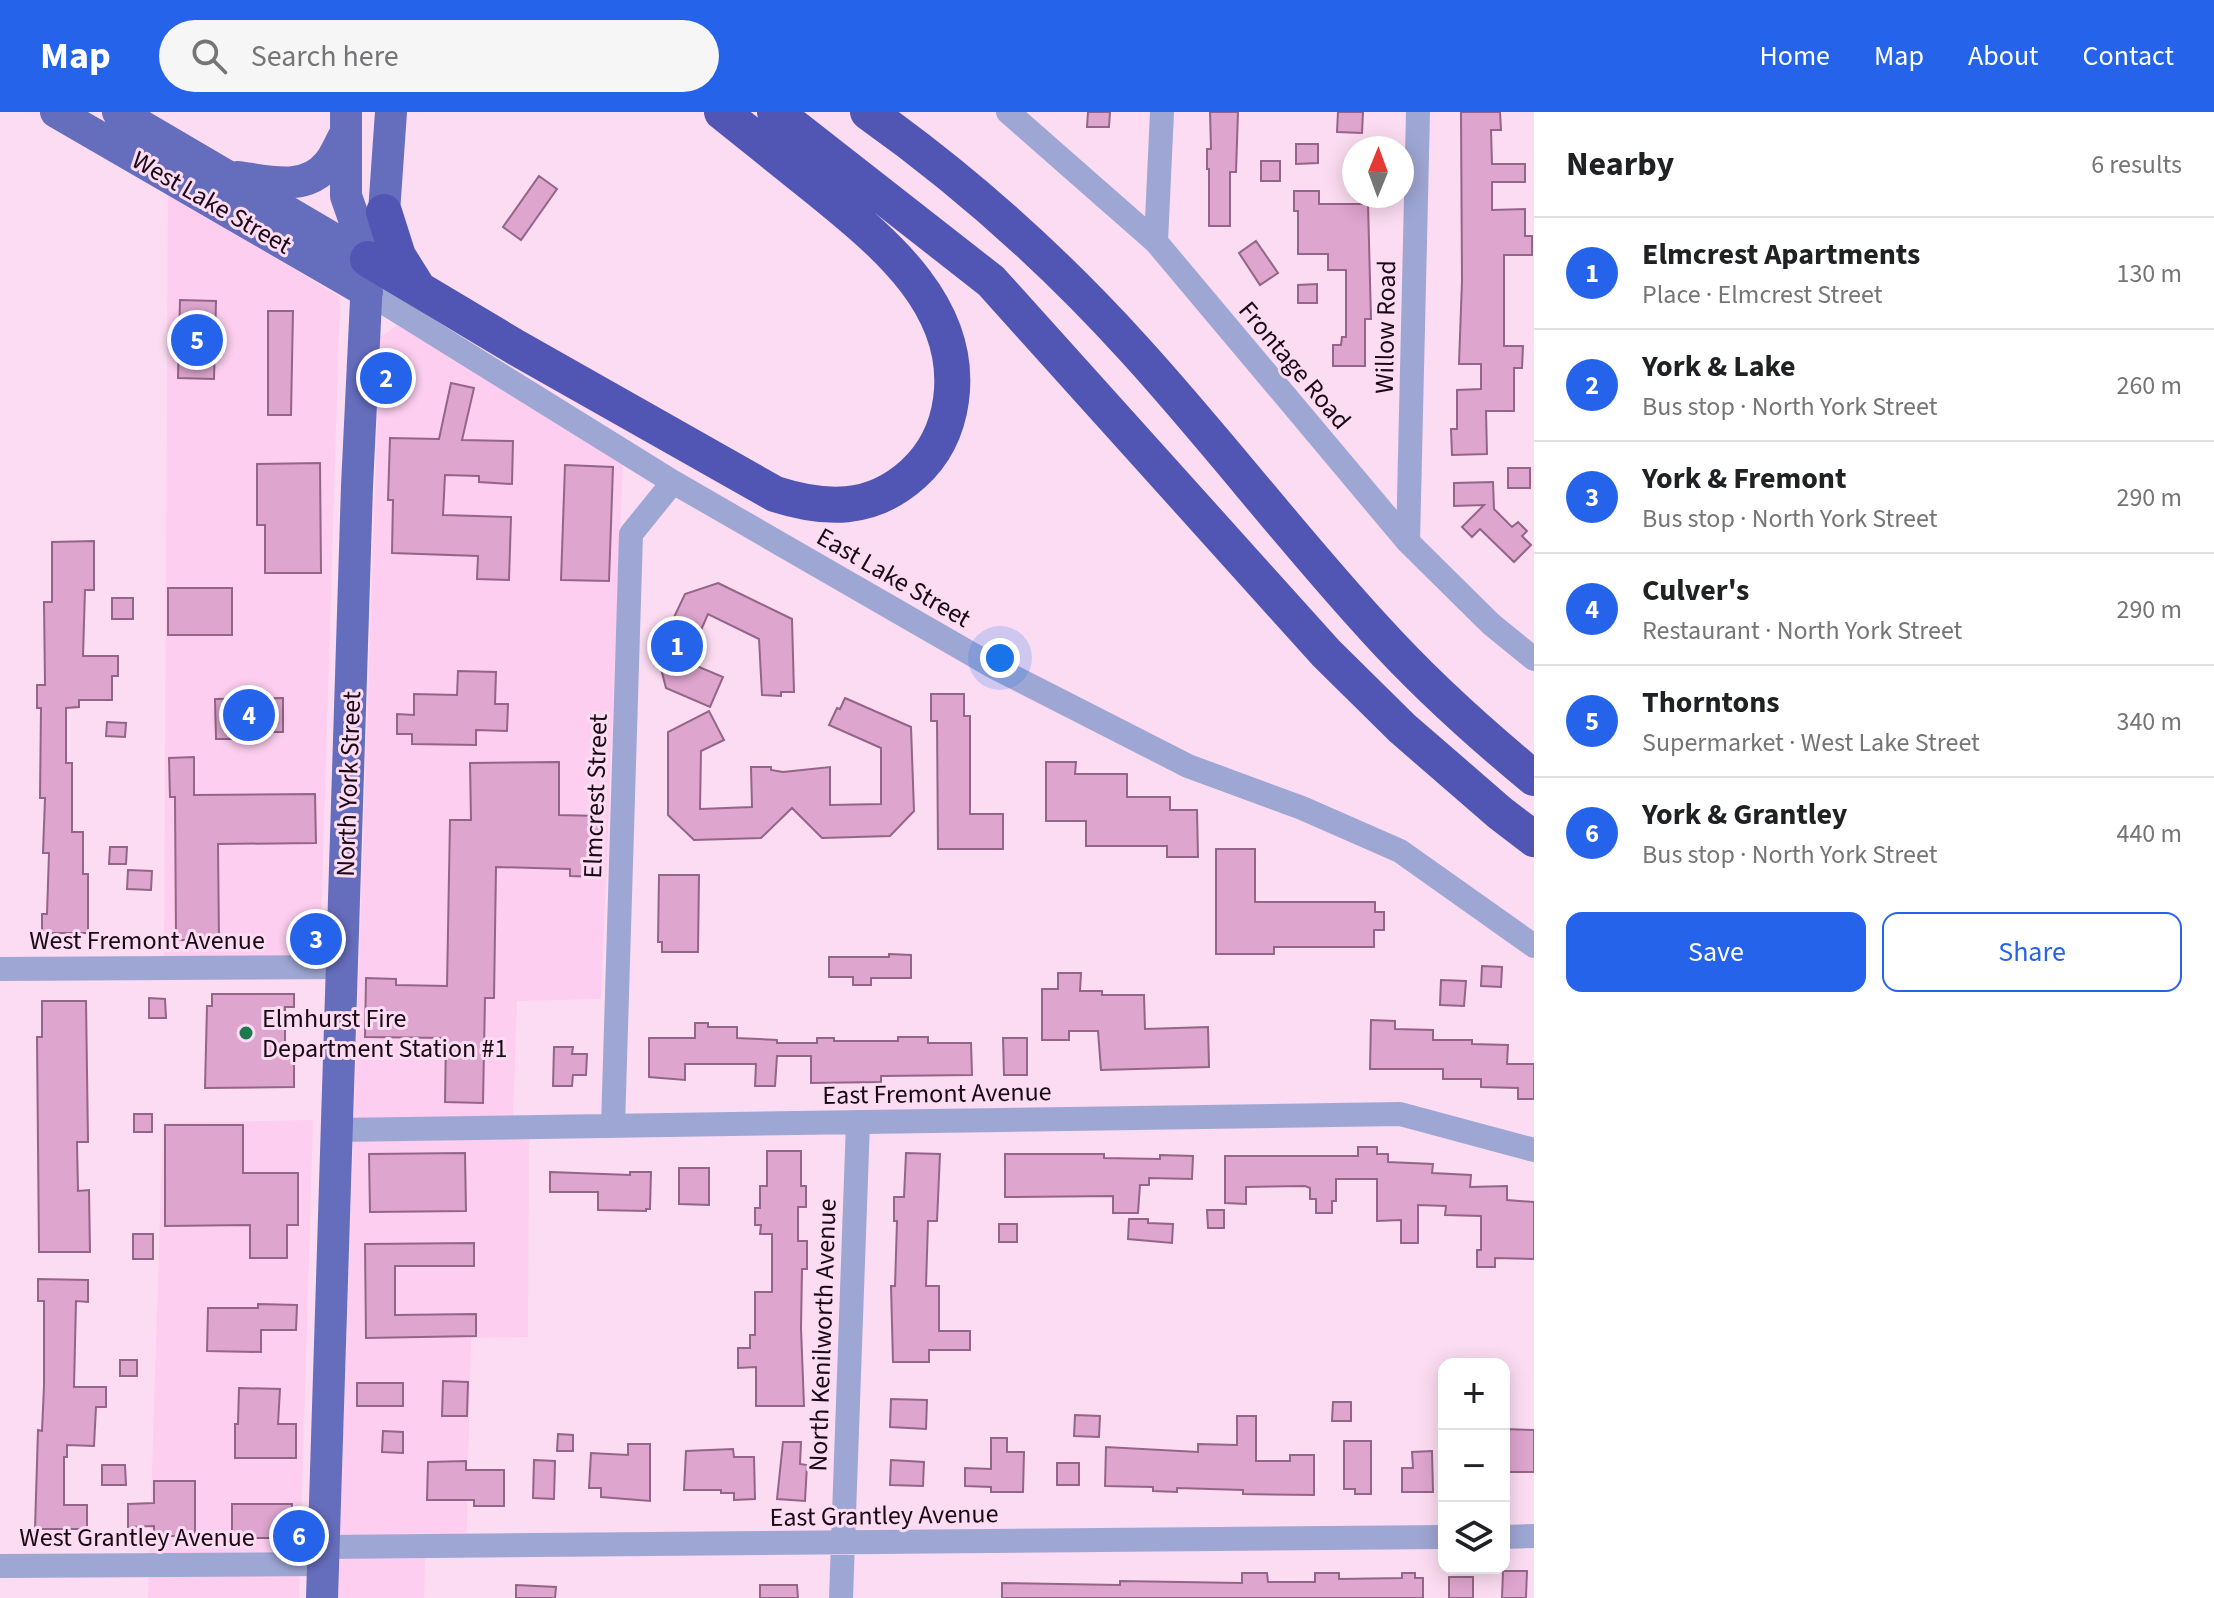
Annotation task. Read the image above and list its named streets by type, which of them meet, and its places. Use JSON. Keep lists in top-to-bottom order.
{
  "streets": {
    "main road": ["West Lake Street", "North York Street"],
    "street": [
      "Willow Road",
      "Frontage Road",
      "East Lake Street",
      "Elmcrest Street",
      "West Fremont Avenue",
      "East Fremont Avenue",
      "North Kenilworth Avenue",
      "East Grantley Avenue",
      "West Grantley Avenue"
    ]
  },
  "crossings": [
    ["West Lake Street", "East Lake Street"],
    ["West Lake Street", "North York Street"],
    ["Willow Road", "Frontage Road"],
    ["East Lake Street", "North York Street"],
    ["East Lake Street", "Elmcrest Street"],
    ["North York Street", "West Fremont Avenue"],
    ["North York Street", "East Fremont Avenue"],
    ["North York Street", "East Grantley Avenue"],
    ["North York Street", "West Grantley Avenue"],
    ["Elmcrest Street", "East Fremont Avenue"],
    ["East Fremont Avenue", "North Kenilworth Avenue"],
    ["North Kenilworth Avenue", "East Grantley Avenue"],
    ["East Grantley Avenue", "West Grantley Avenue"]
  ],
  "places": ["Elmhurst Fire Department Station #1"],
  "north": "top",
  "page": {
    "header": "Map",
    "search": "Search here",
    "nav": [
      "Home",
      "Map",
      "About",
      "Contact"
    ],
    "heading": ["Nearby", "6 results"],
    "list": [
      {
        "mark": "1",
        "name": "Elmcrest Apartments",
        "note": "Place · Elmcrest Street",
        "value": "130 m"
      },
      {
        "mark": "2",
        "name": "York & Lake",
        "note": "Bus stop · North York Street",
        "value": "260 m"
      },
      {
        "mark": "3",
        "name": "York & Fremont",
        "note": "Bus stop · North York Street",
        "value": "290 m"
      },
      {
        "mark": "4",
        "name": "Culver's",
        "note": "Restaurant · North York Street",
        "value": "290 m"
      },
      {
        "mark": "5",
        "name": "Thorntons",
        "note": "Supermarket · West Lake Street",
        "value": "340 m"
      },
      {
        "mark": "6",
        "name": "York & Grantley",
        "note": "Bus stop · North York Street",
        "value": "440 m"
      }
    ],
    "pins": [
      "5",
      "2",
      "1",
      "4",
      "3",
      "6"
    ],
    "buttons": ["Save", "Share"],
    "map_buttons": ["+", "−"]
  }
}
